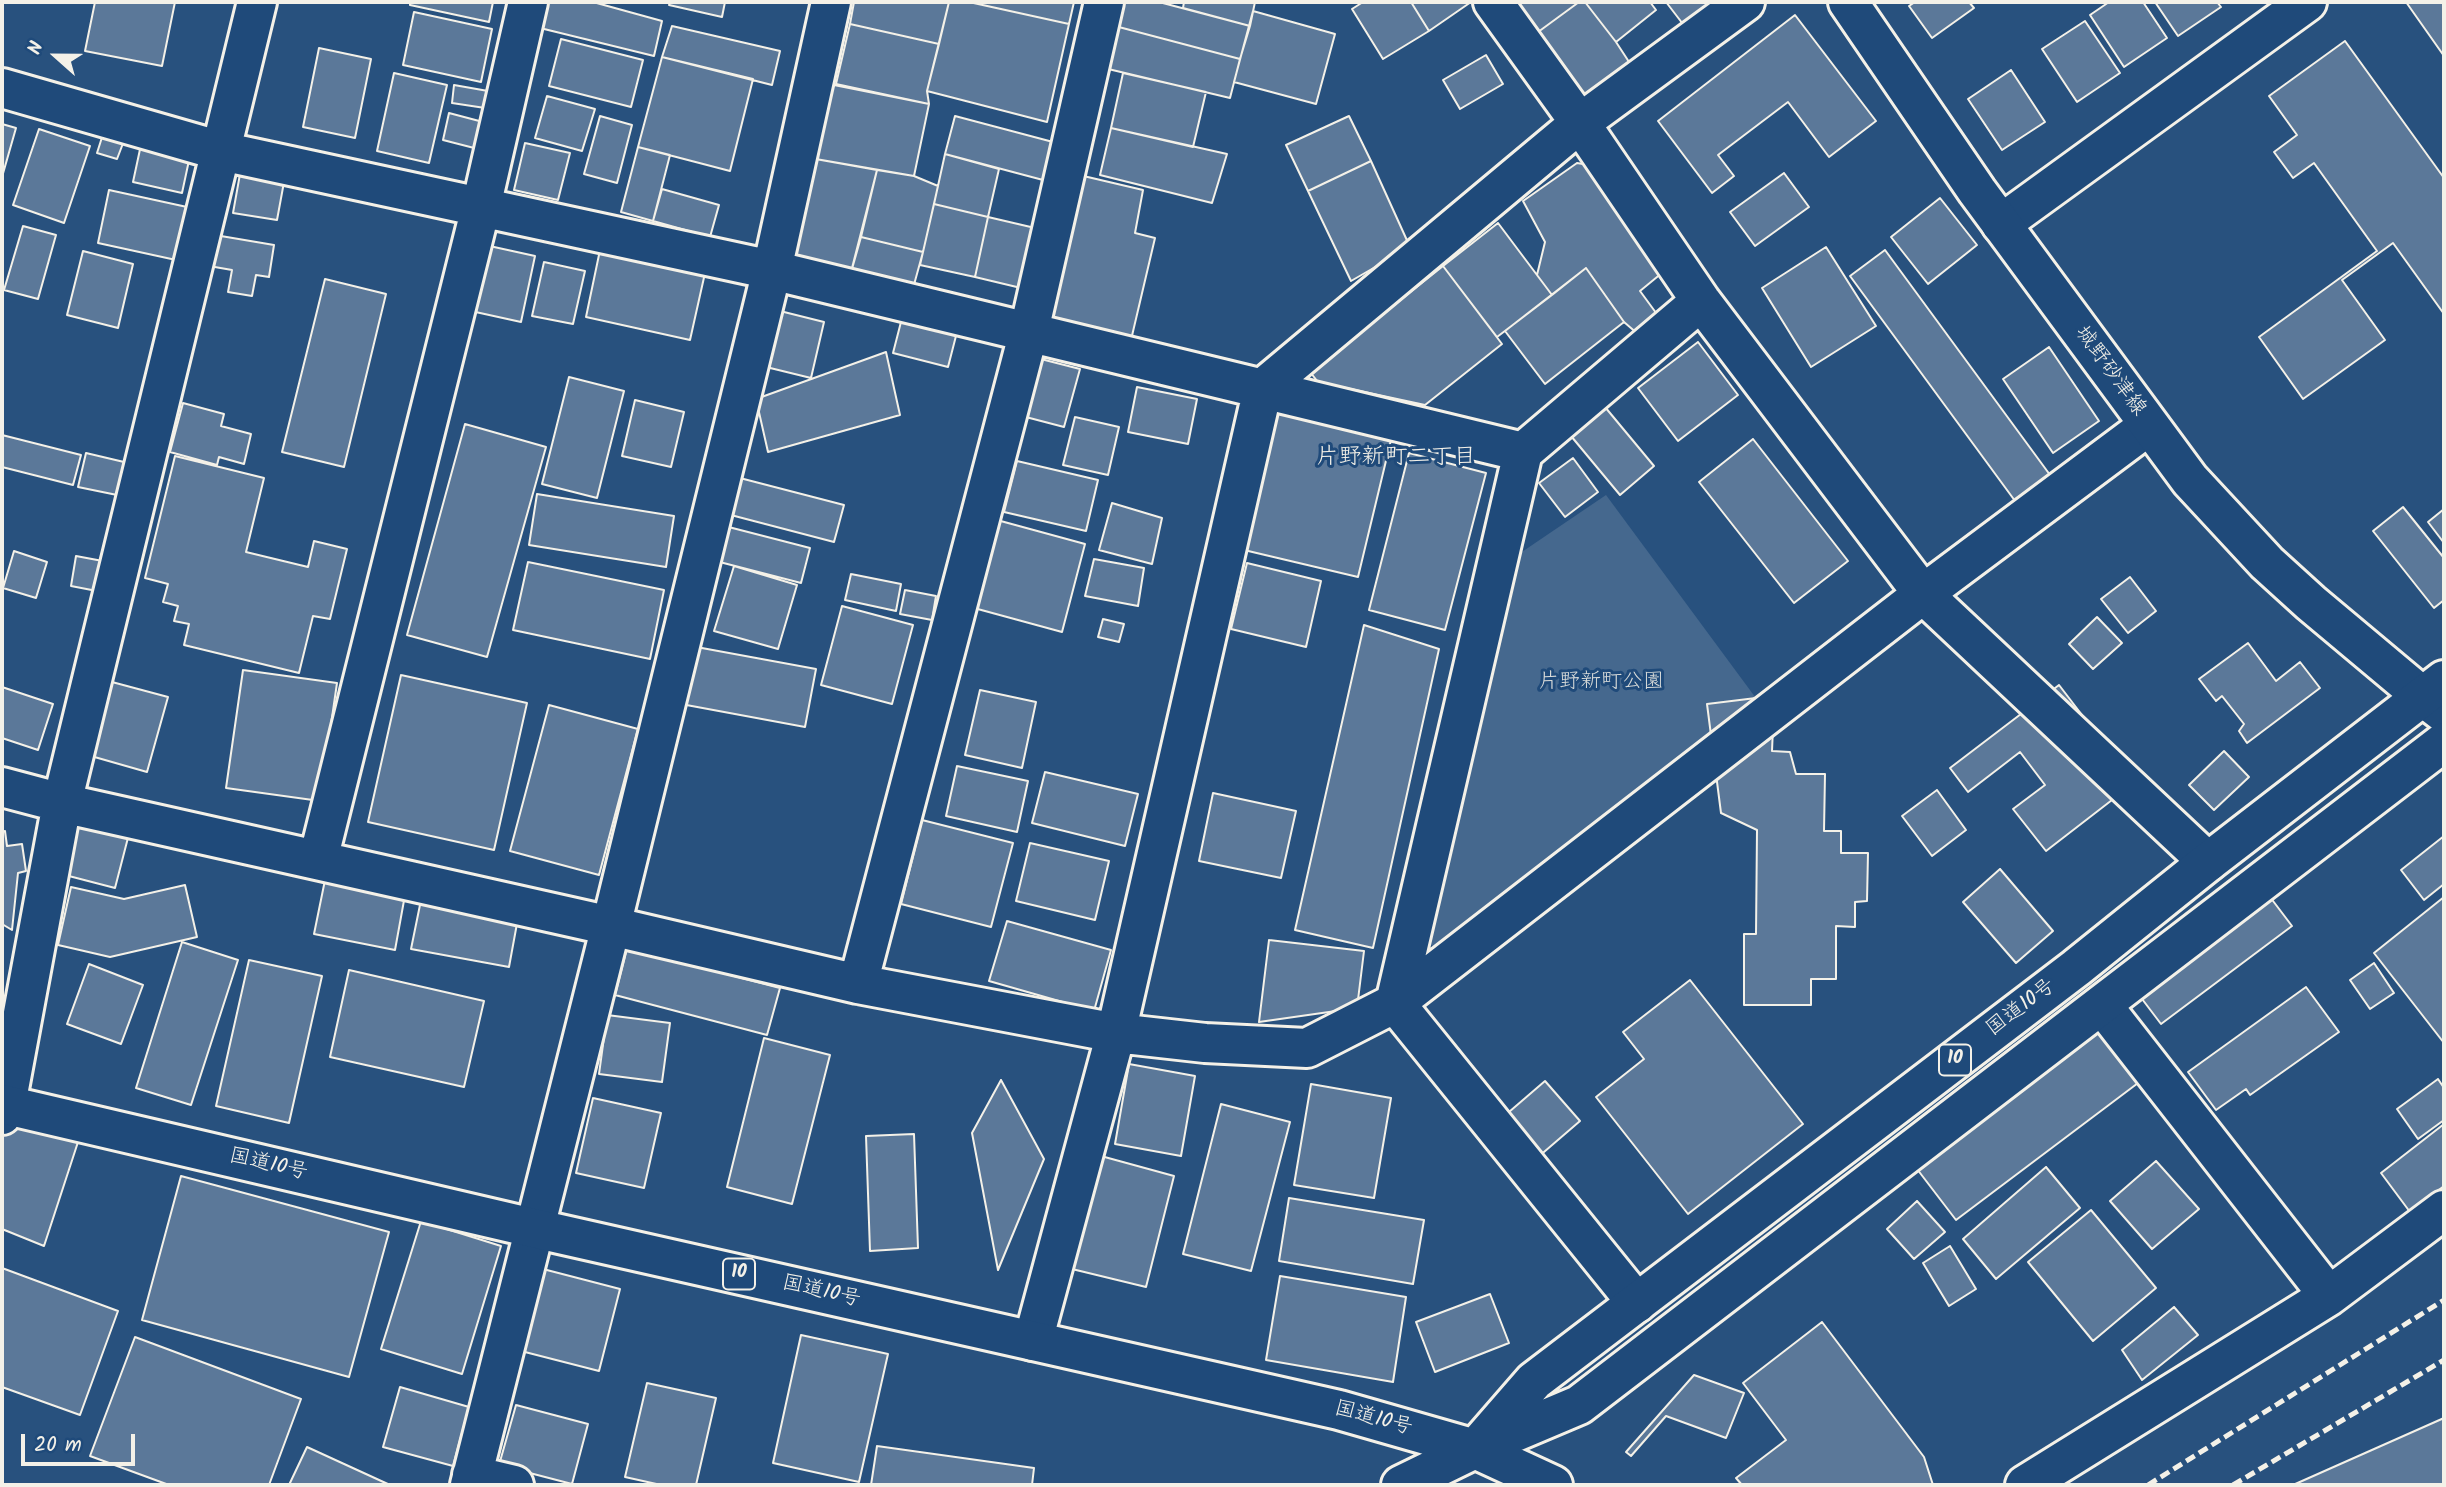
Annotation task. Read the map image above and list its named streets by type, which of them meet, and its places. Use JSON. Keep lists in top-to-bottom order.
{
  "streets": {
    "main road": ["城野砂津線", "国道10号", "10"]
  },
  "crossings": [
    ["城野砂津線", "国道10号"],
    ["国道10号", "10"]
  ],
  "districts": ["片野新町二丁目"],
  "parks": ["片野新町公園"],
  "scale_bar": "20 m",
  "north": "left"
}
